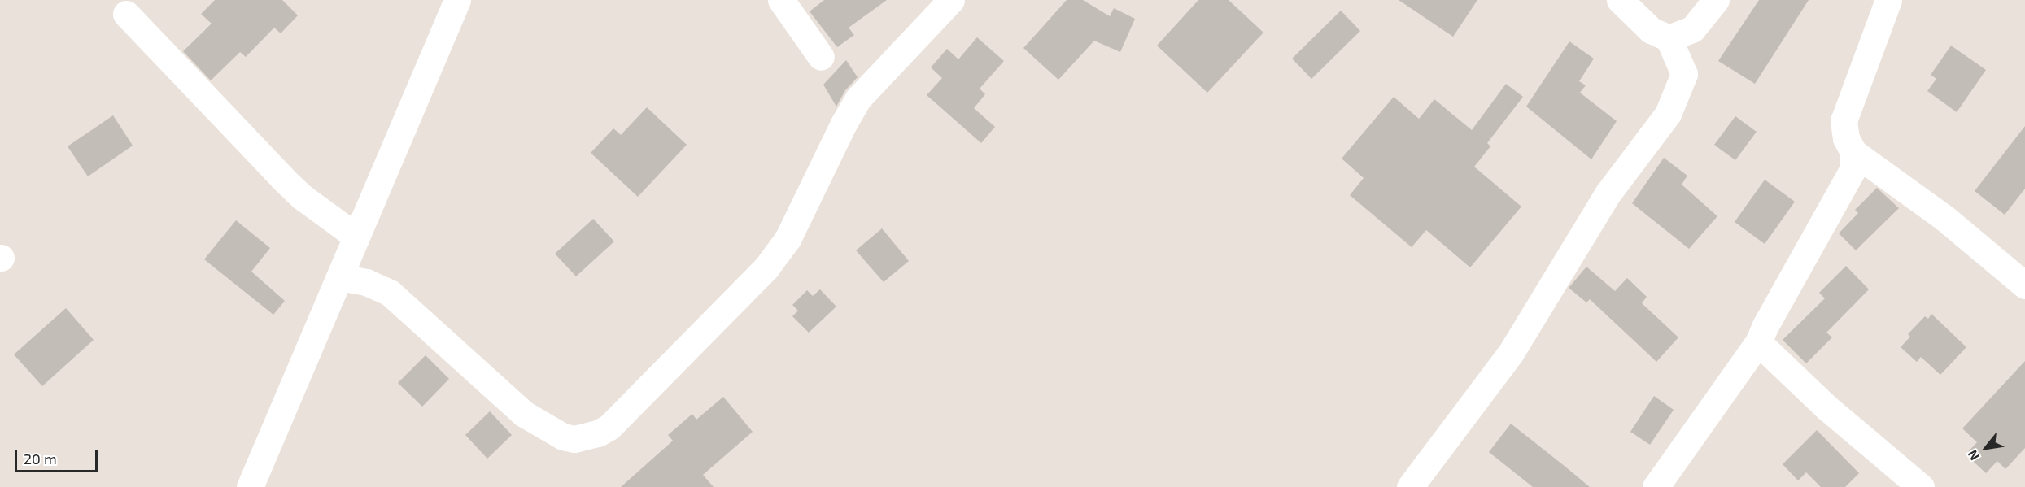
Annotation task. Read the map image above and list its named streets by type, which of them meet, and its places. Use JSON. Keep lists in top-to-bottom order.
{
  "scale_bar": "20 m",
  "north": "bottom left"
}
